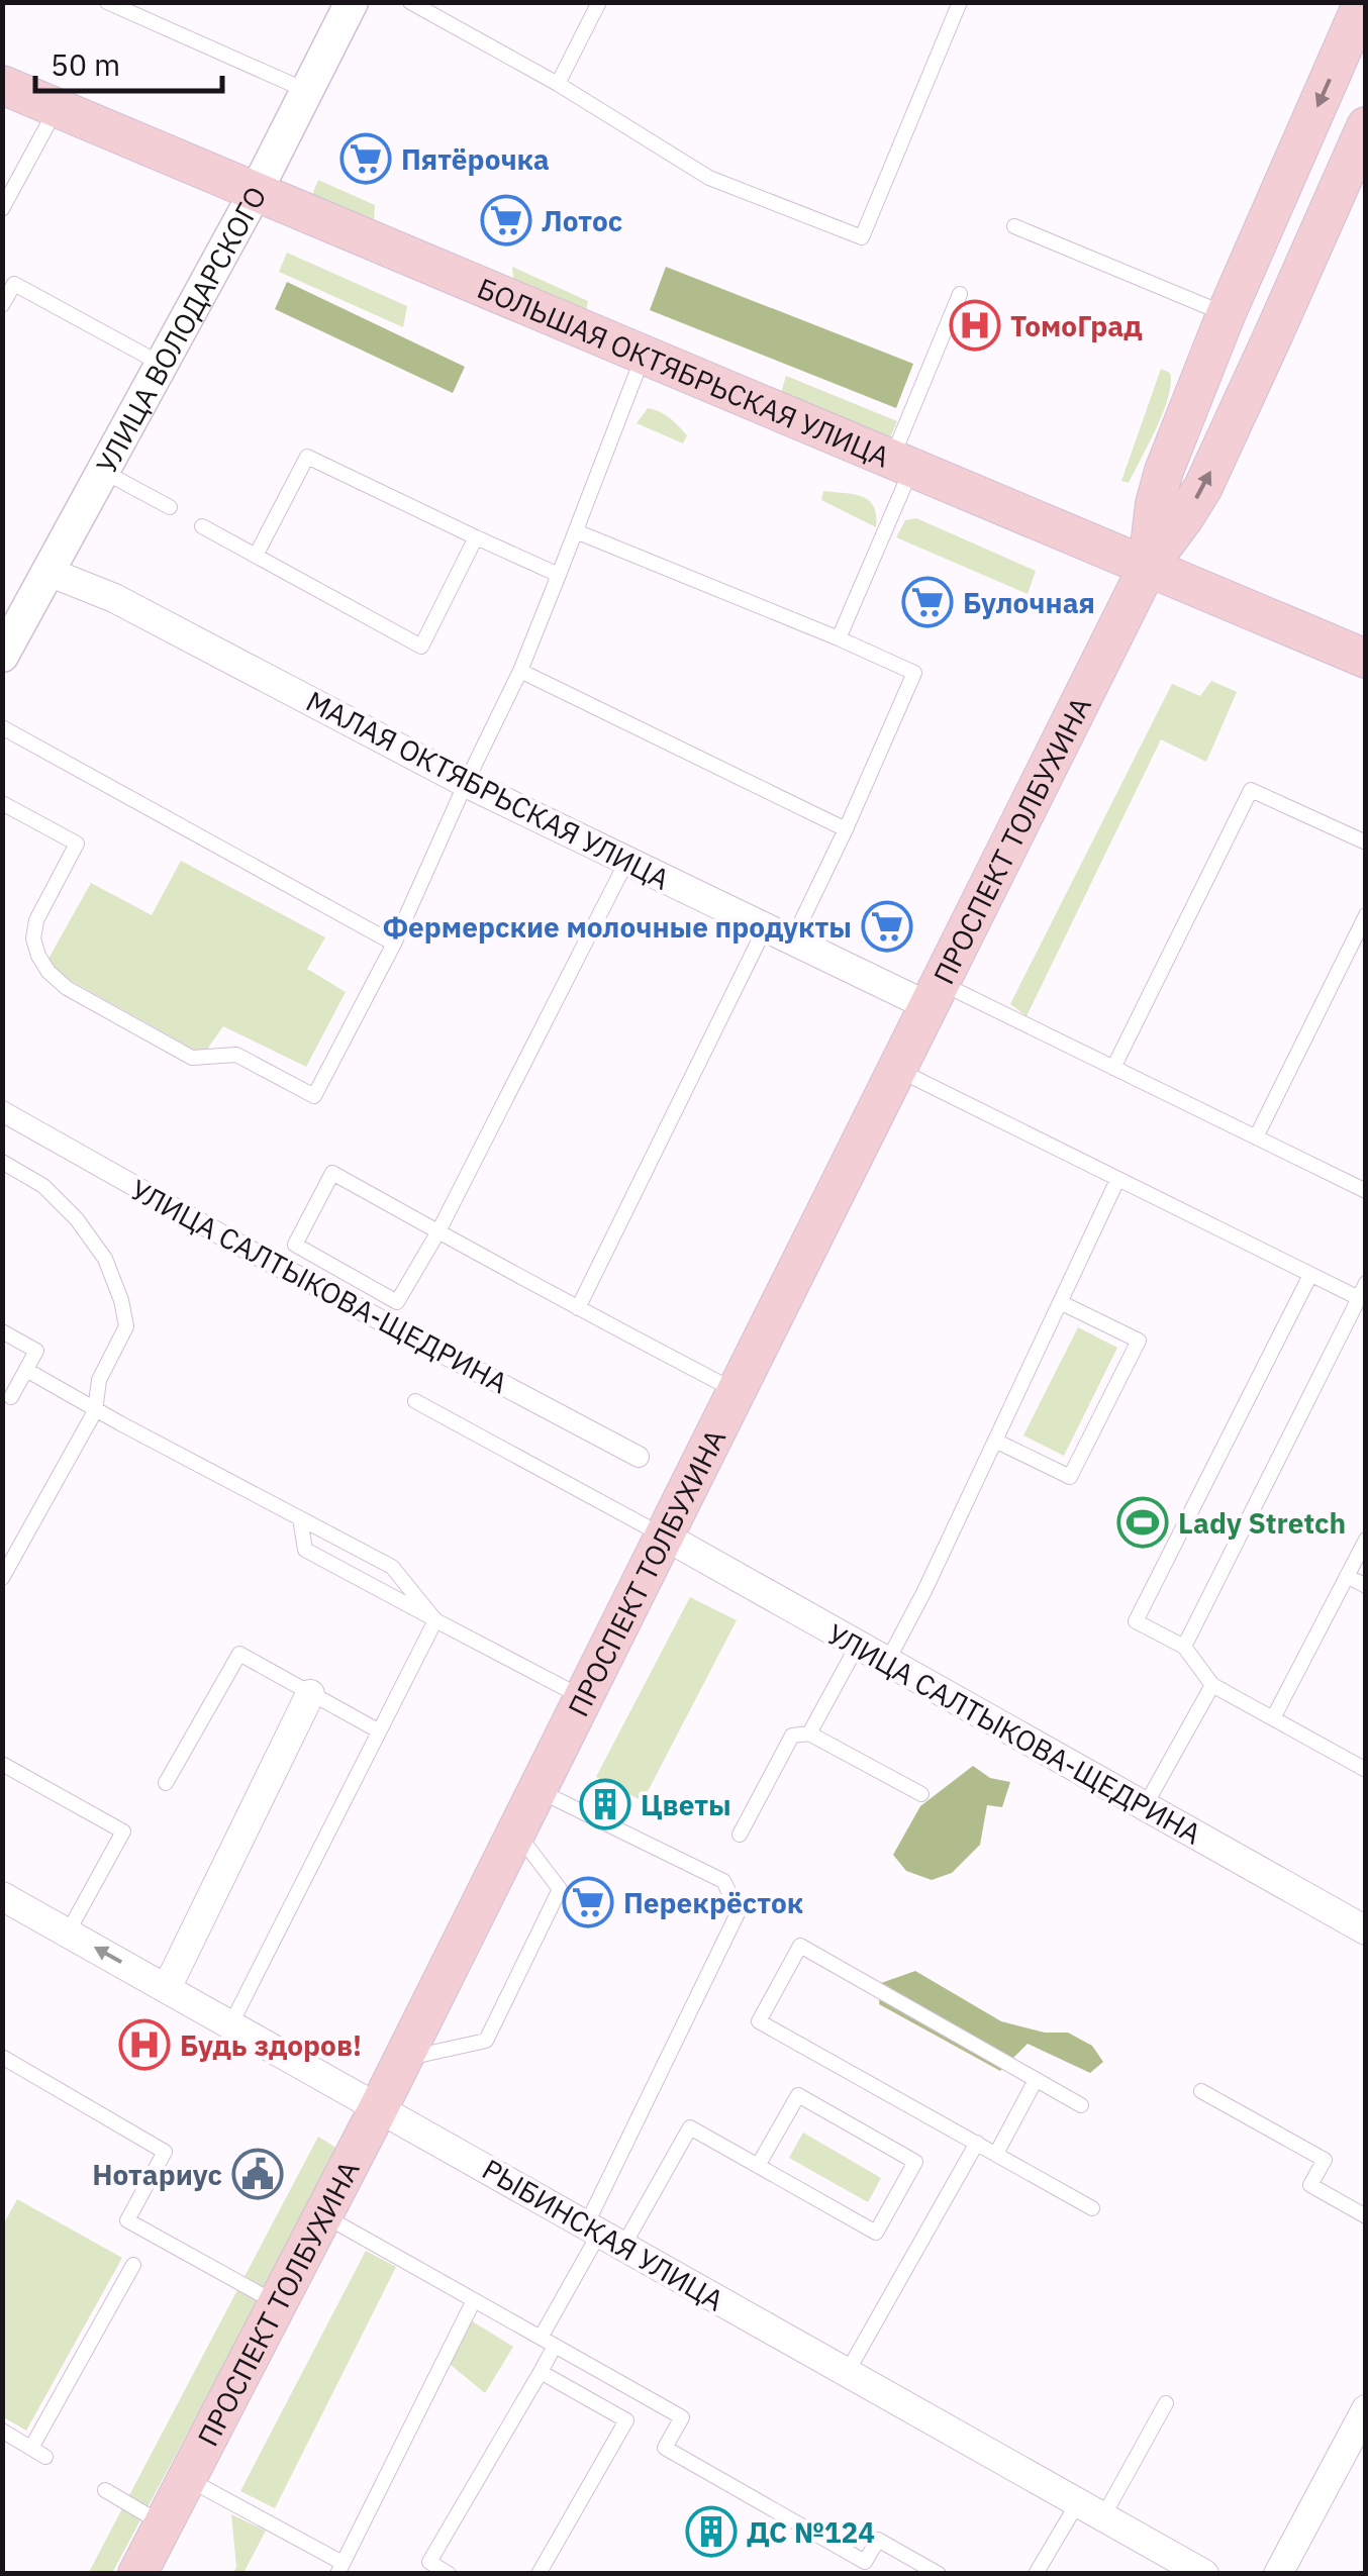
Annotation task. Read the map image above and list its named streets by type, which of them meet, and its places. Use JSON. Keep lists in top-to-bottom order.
{
  "streets": {
    "main road": ["БОЛЬШАЯ ОКТЯБРЬСКАЯ УЛИЦА", "ПРОСПЕКТ ТОЛБУХИНА"],
    "street": [
      "УЛИЦА ВОЛОДАРСКОГО",
      "МАЛАЯ ОКТЯБРЬСКАЯ УЛИЦА",
      "УЛИЦА САЛТЫКОВА-ЩЕДРИНА",
      "РЫБИНСКАЯ УЛИЦА"
    ]
  },
  "crossings": [
    ["УЛИЦА ВОЛОДАРСКОГО", "БОЛЬШАЯ ОКТЯБРЬСКАЯ УЛИЦА"],
    ["УЛИЦА ВОЛОДАРСКОГО", "МАЛАЯ ОКТЯБРЬСКАЯ УЛИЦА"],
    ["БОЛЬШАЯ ОКТЯБРЬСКАЯ УЛИЦА", "ПРОСПЕКТ ТОЛБУХИНА"],
    ["МАЛАЯ ОКТЯБРЬСКАЯ УЛИЦА", "ПРОСПЕКТ ТОЛБУХИНА"],
    ["ПРОСПЕКТ ТОЛБУХИНА", "УЛИЦА САЛТЫКОВА-ЩЕДРИНА"],
    ["ПРОСПЕКТ ТОЛБУХИНА", "РЫБИНСКАЯ УЛИЦА"]
  ],
  "places": {
    "supermarket": [
      "Пятёрочка",
      "Лотос",
      "Булочная",
      "Фермерские молочные продукты",
      "Перекрёсток"
    ],
    "hospital": ["ТомоГрад", "Будь здоров!"],
    "sports": ["Lady Stretch"],
    "building": ["Цветы", "ДС №124"],
    "public building": ["Нотариус"]
  },
  "scale_bar": "50 m"
}
